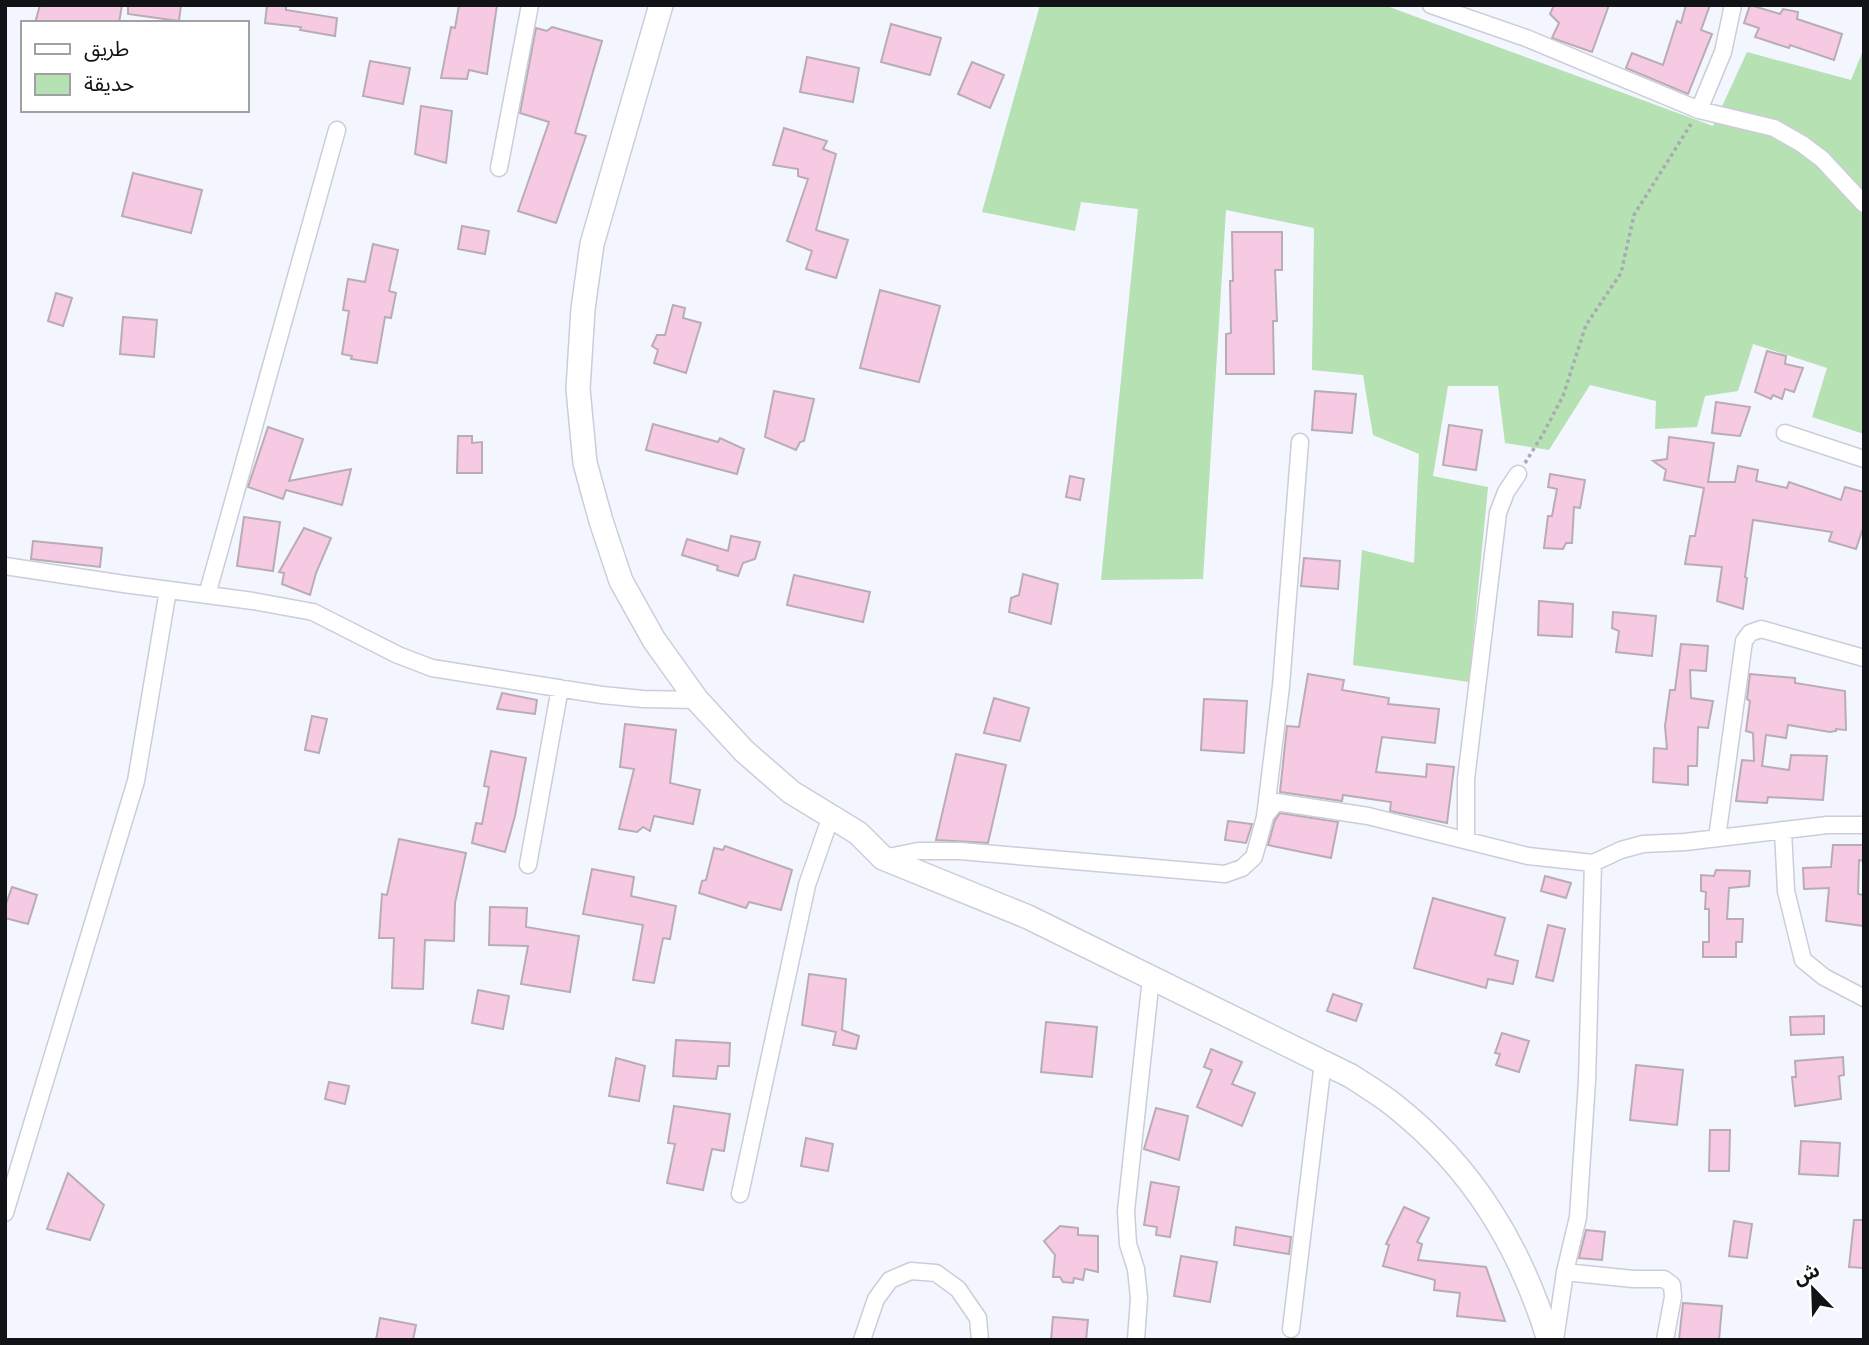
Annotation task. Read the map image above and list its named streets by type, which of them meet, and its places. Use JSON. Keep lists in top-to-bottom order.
{
  "legend": ["طريق", "حديقة"],
  "north": "top left"
}
